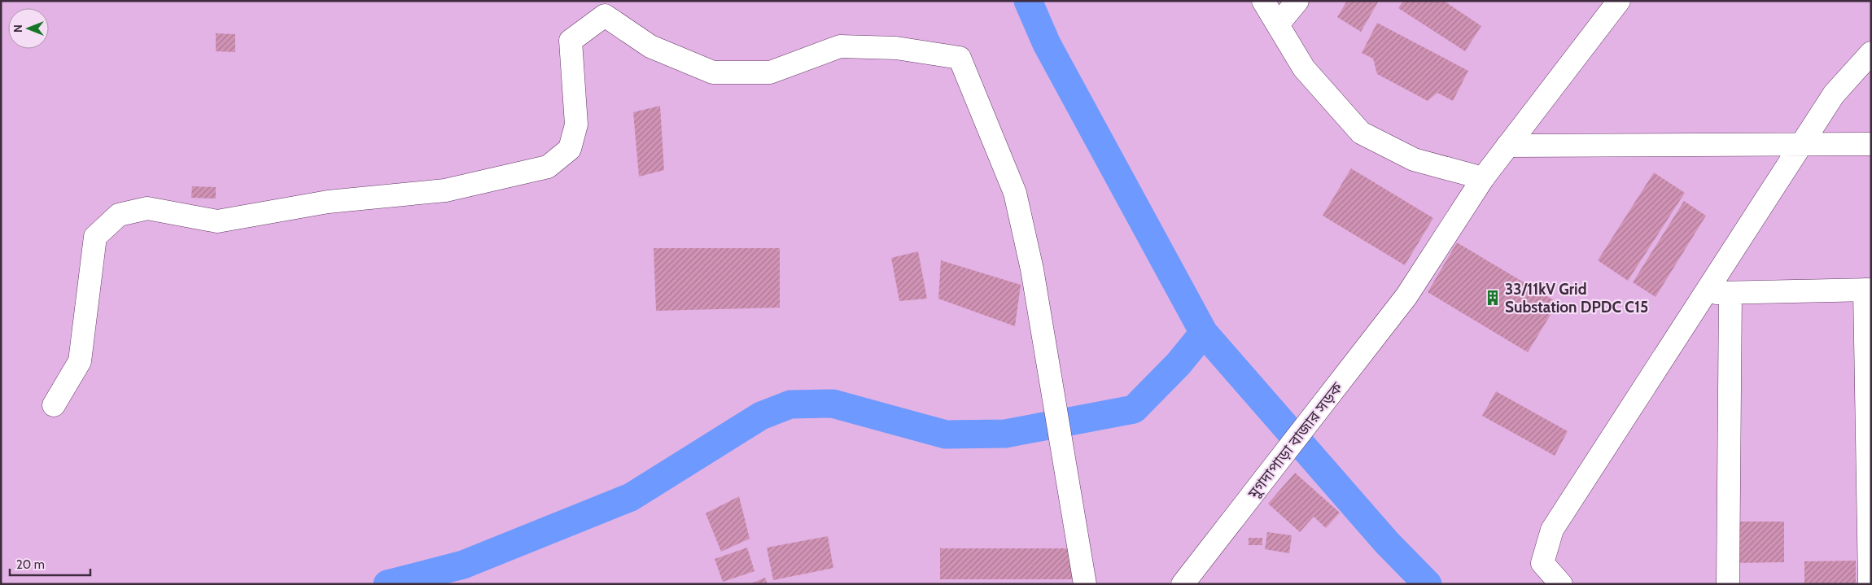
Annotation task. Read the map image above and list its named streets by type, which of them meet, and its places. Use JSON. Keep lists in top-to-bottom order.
{
  "streets": {
    "street": ["মুগদাপাড়া বাজার সড়ক"]
  },
  "places": {
    "building": ["33/11kV Grid Substation DPDC C15"]
  },
  "scale_bar": "20 m",
  "north": "left"
}
